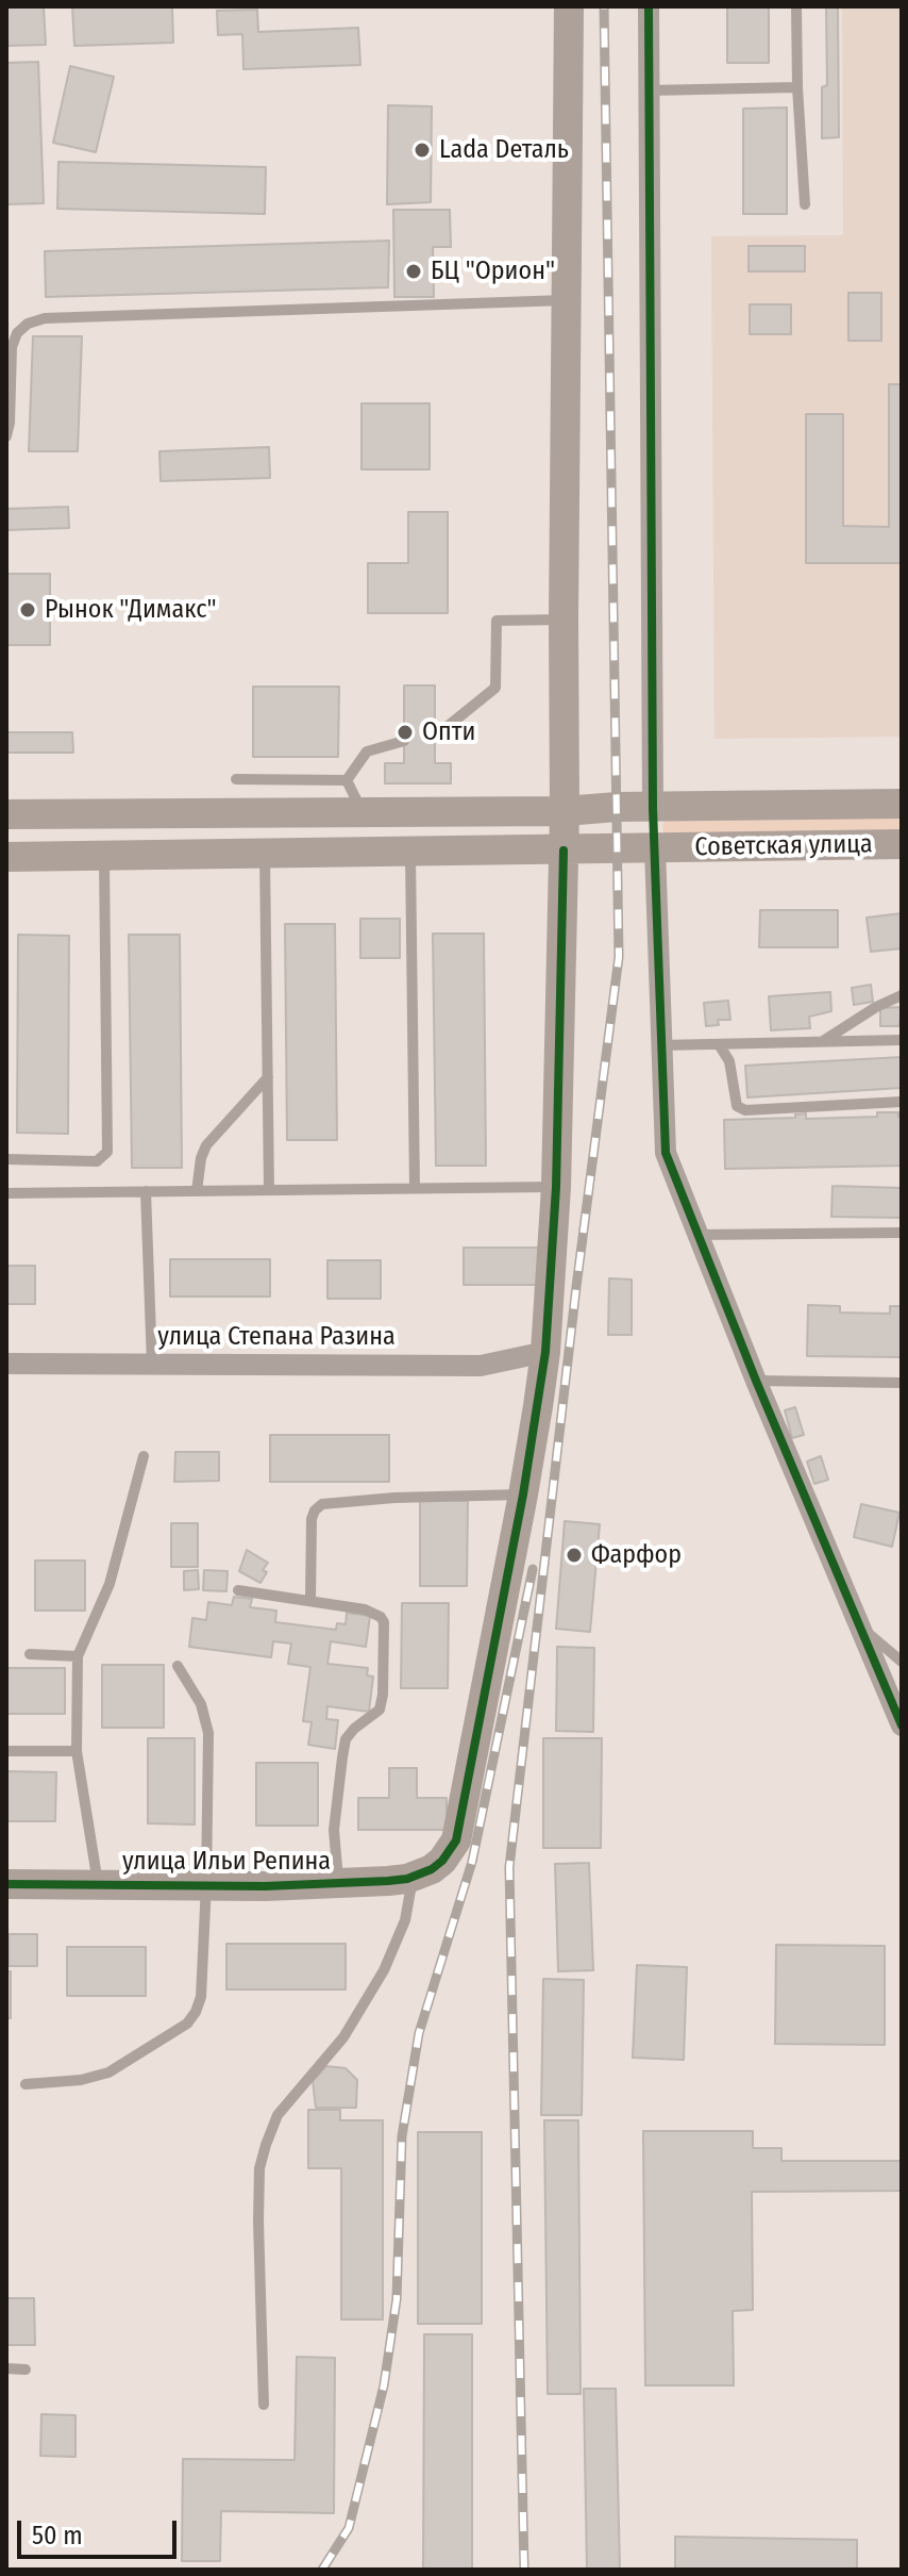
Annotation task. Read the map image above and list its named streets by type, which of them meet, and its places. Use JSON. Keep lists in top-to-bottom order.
{
  "streets": {
    "main road": ["Советская улица", "улица Ильи Репина"],
    "street": ["улица Степана Разина"]
  },
  "places": [
    "Lada Dеталь",
    "БЦ \"Орион\"",
    "Рынок \"Димакс\"",
    "Опти",
    "Фарфор"
  ],
  "scale_bar": "50 m"
}
